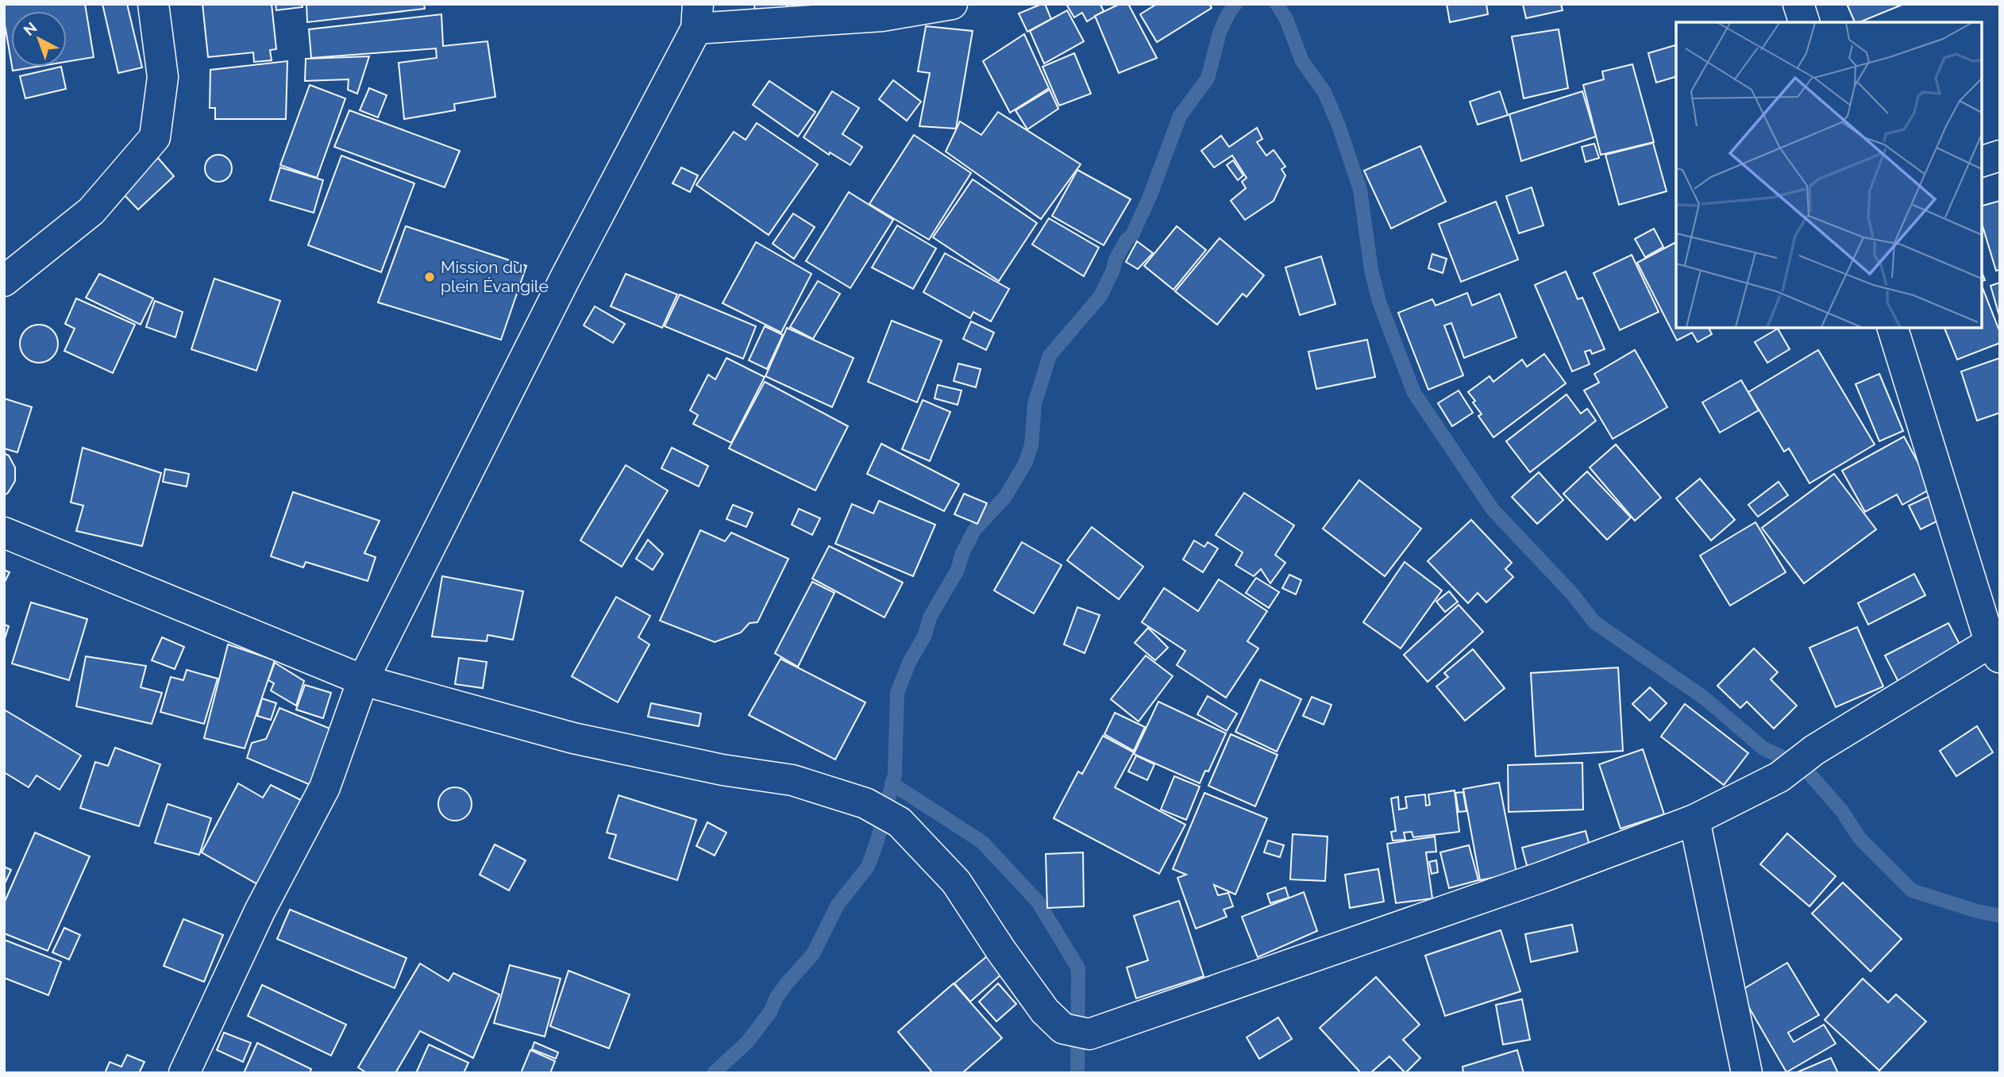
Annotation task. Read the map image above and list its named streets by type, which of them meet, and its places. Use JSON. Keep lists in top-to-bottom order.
{
  "places": ["Mission du plein Évangile"],
  "north": "top left"
}
